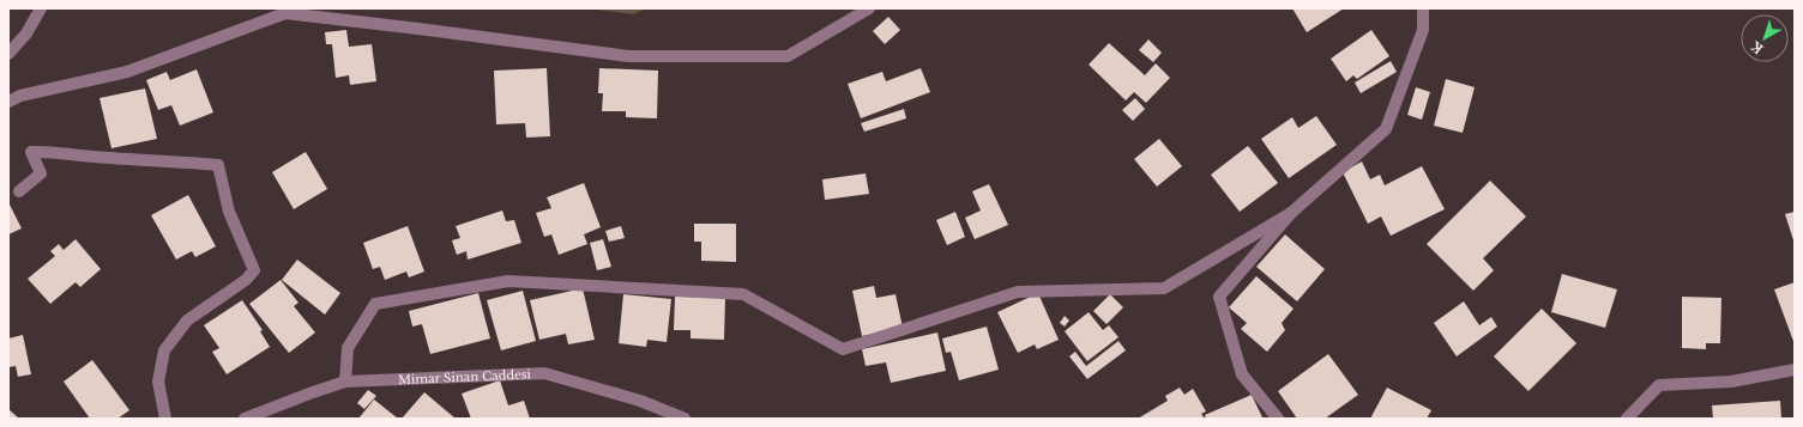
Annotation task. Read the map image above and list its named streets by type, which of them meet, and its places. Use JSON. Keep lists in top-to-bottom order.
{
  "streets": {
    "street": ["Mimar Sinan Caddesi"]
  },
  "north": "bottom left"
}
